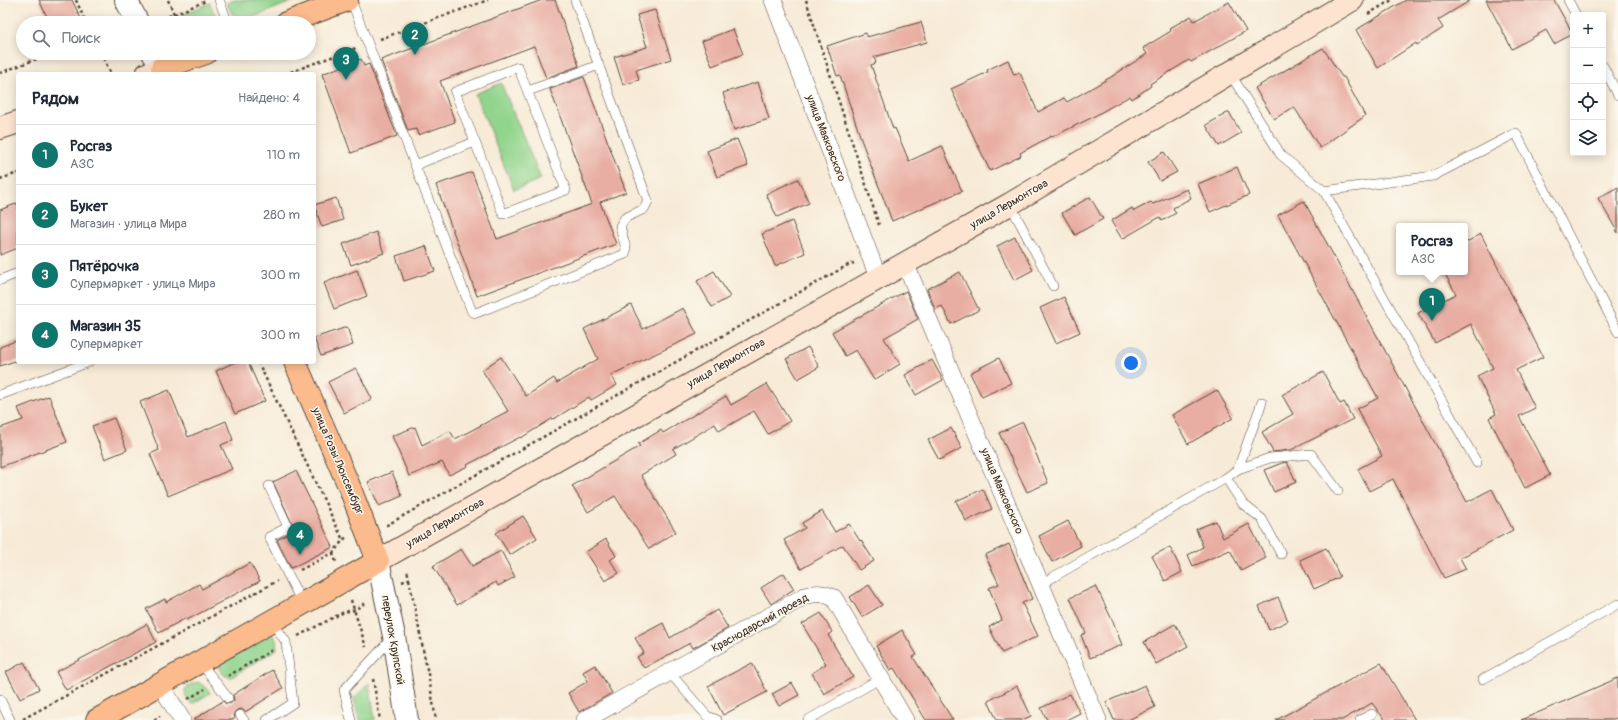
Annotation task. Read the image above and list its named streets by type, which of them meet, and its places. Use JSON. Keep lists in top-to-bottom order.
{
  "streets": {
    "main road": ["улица Лермонтова", "улица Розы Люксембург"],
    "street": ["улица Маяковского", "Краснодарский проезд", "переулок Крупской"]
  },
  "crossings": [
    ["улица Маяковского", "улица Лермонтова"],
    ["улица Лермонтова", "улица Розы Люксембург"],
    ["улица Лермонтова", "переулок Крупской"],
    ["улица Розы Люксембург", "переулок Крупской"]
  ],
  "page": {
    "map_buttons": ["+", "−"],
    "search": "Поиск",
    "pins": [
      "2",
      "3",
      "1",
      "4"
    ],
    "heading": ["Рядом", "Найдено: 4"],
    "list": [
      {
        "mark": "1",
        "name": "Росгаз",
        "note": "АЗС",
        "value": "110 m"
      },
      {
        "mark": "2",
        "name": "Букет",
        "note": "Магазин · улица Мира",
        "value": "280 m"
      },
      {
        "mark": "3",
        "name": "Пятёрочка",
        "note": "Супермаркет · улица Мира",
        "value": "300 m"
      },
      {
        "mark": "4",
        "name": "Магазин 35",
        "note": "Супермаркет",
        "value": "300 m"
      }
    ],
    "popup": ["Росгаз", "АЗС"]
  }
}
